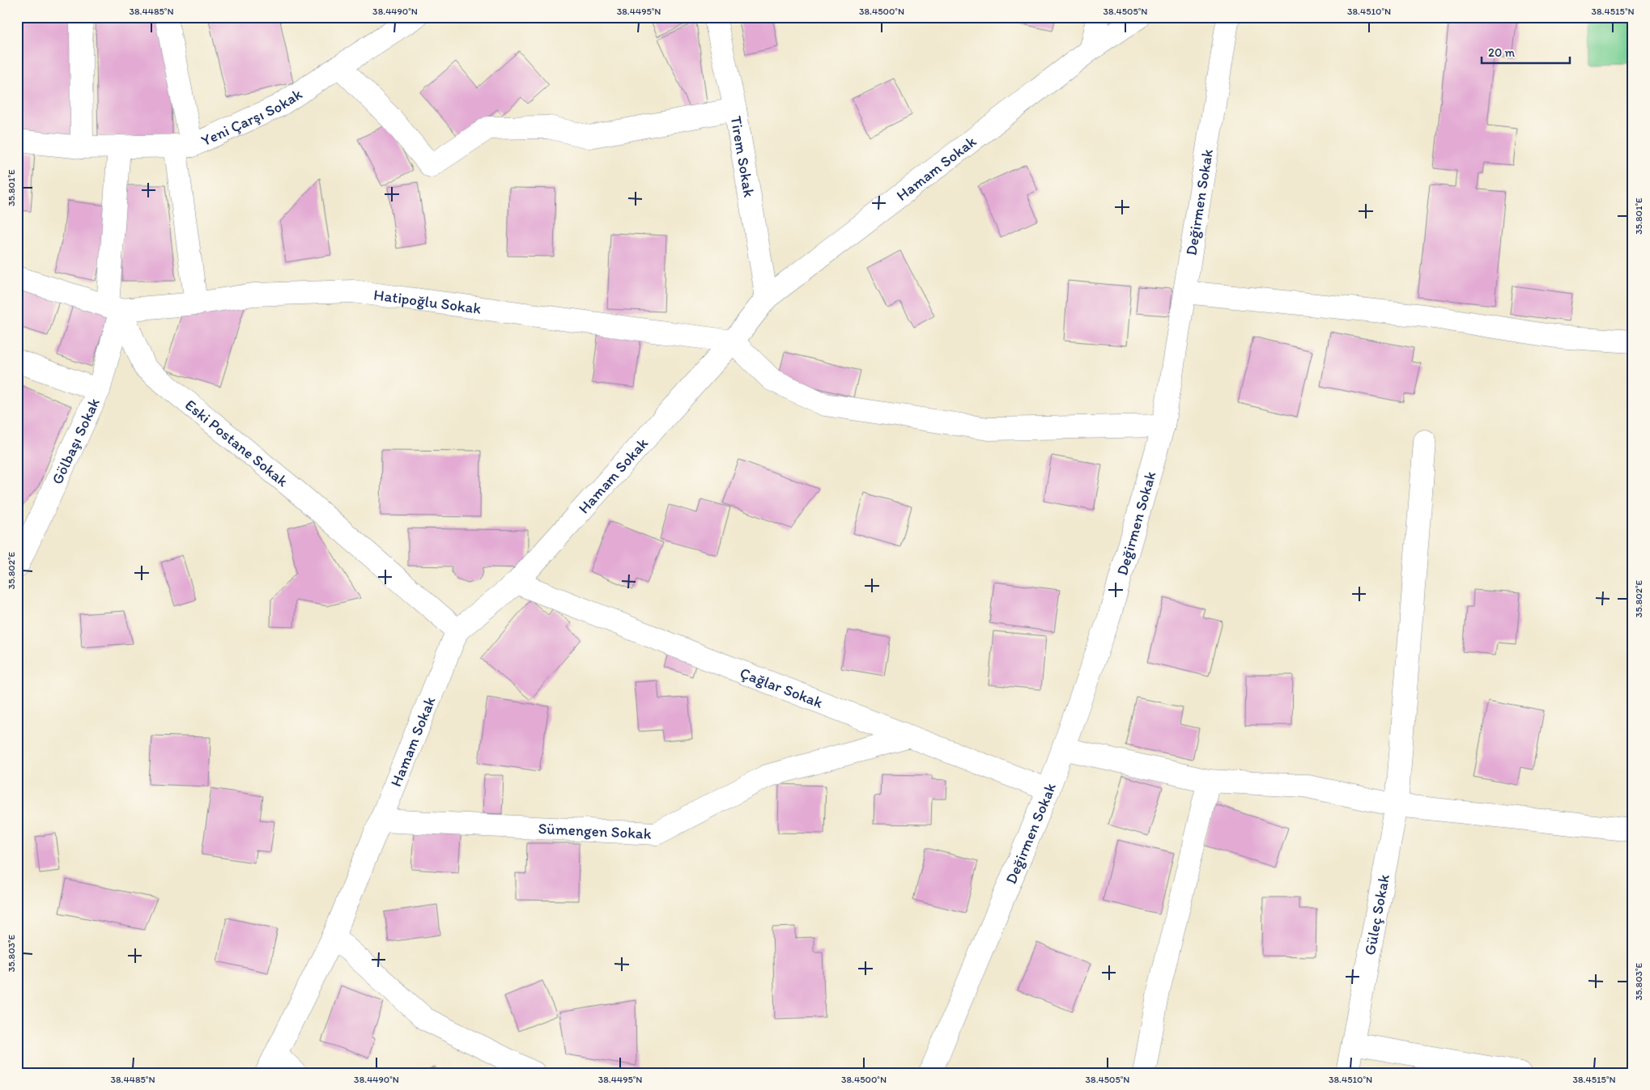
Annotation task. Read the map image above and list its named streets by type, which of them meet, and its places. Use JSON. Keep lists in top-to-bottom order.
{
  "streets": {
    "street": [
      "Yeni Çarşı Sokak",
      "Tirem Sokak",
      "Hamam Sokak",
      "Değirmen Sokak",
      "Hatipoğlu Sokak",
      "Gölbaşı Sokak",
      "Eski Postane Sokak",
      "Çağlar Sokak",
      "Sümengen Sokak",
      "Güleç Sokak"
    ]
  },
  "crossings": [
    ["Yeni Çarşı Sokak", "Gölbaşı Sokak"],
    ["Tirem Sokak", "Hamam Sokak"],
    ["Hamam Sokak", "Hatipoğlu Sokak"],
    ["Hamam Sokak", "Eski Postane Sokak"],
    ["Hamam Sokak", "Çağlar Sokak"],
    ["Hamam Sokak", "Sümengen Sokak"],
    ["Değirmen Sokak", "Çağlar Sokak"],
    ["Hatipoğlu Sokak", "Gölbaşı Sokak"],
    ["Hatipoğlu Sokak", "Eski Postane Sokak"],
    ["Gölbaşı Sokak", "Eski Postane Sokak"],
    ["Çağlar Sokak", "Sümengen Sokak"]
  ],
  "scale_bar": "20 m",
  "coordinates": [
    "38.4485°N",
    "38.4490°N",
    "38.4495°N",
    "38.4500°N",
    "38.4505°N",
    "38.4510°N",
    "38.4515°N",
    "35.801°E",
    "35.802°E",
    "35.803°E"
  ]
}
